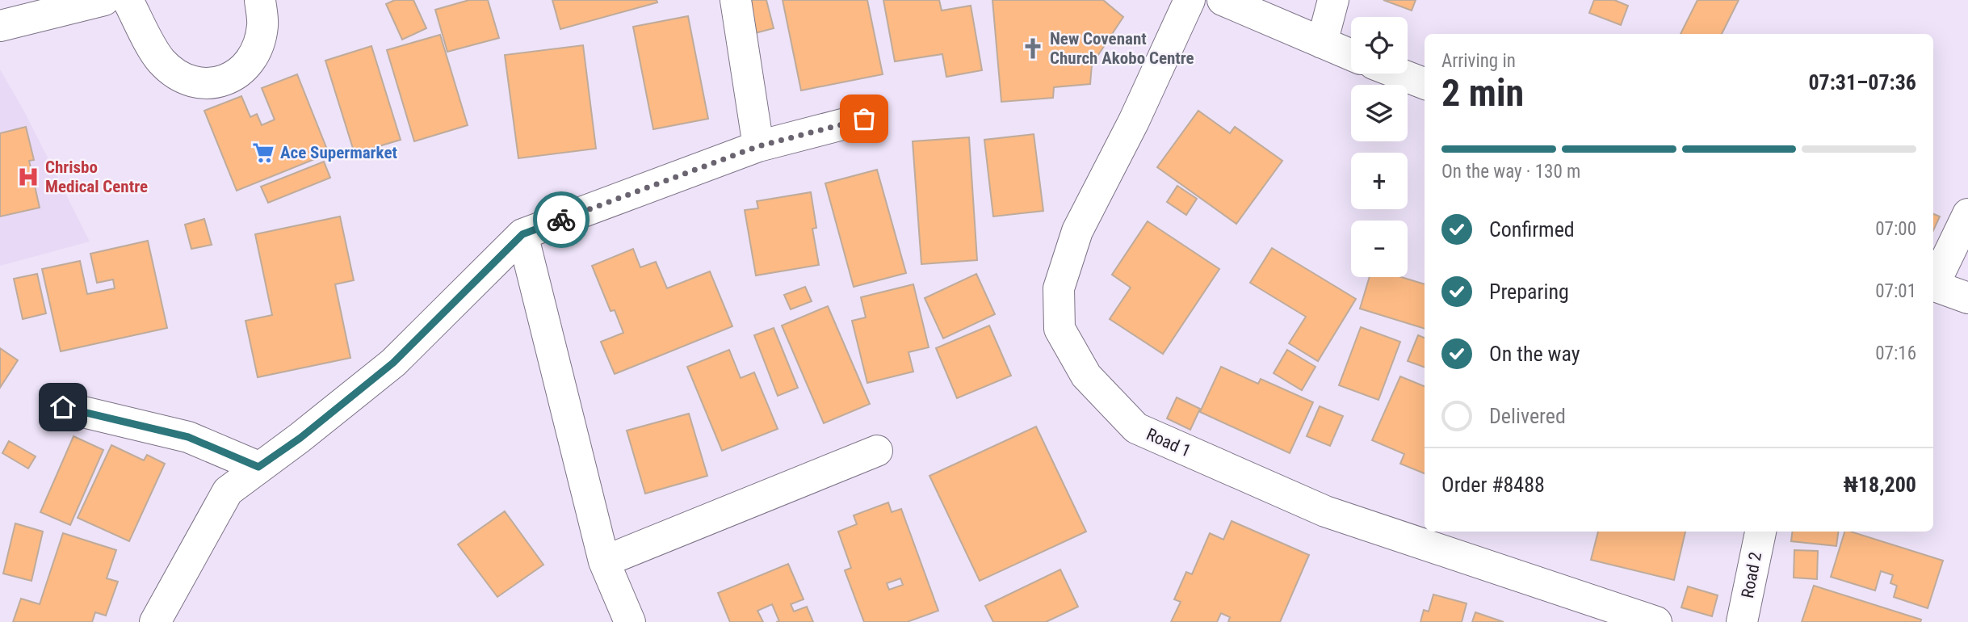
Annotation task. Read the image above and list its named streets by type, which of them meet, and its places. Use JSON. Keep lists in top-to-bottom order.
{
  "streets": {
    "street": ["Road 1", "Road 2"]
  },
  "places": {
    "church": ["New Covenant Church Akobo Centre"],
    "supermarket": ["Ace Supermarket"],
    "hospital": ["Chrisbo Medical Centre"]
  },
  "page": {
    "map_buttons": ["+", "−"],
    "heading": ["2 min", "Arriving in", "07:31–07:36"],
    "panel": ["Order #8488", "₦18,200"],
    "bar": "On the way · 130 m",
    "list": [
      ["Confirmed", "07:00"],
      ["Preparing", "07:01"],
      ["On the way", "07:16"],
      "Delivered"
    ]
  }
}
